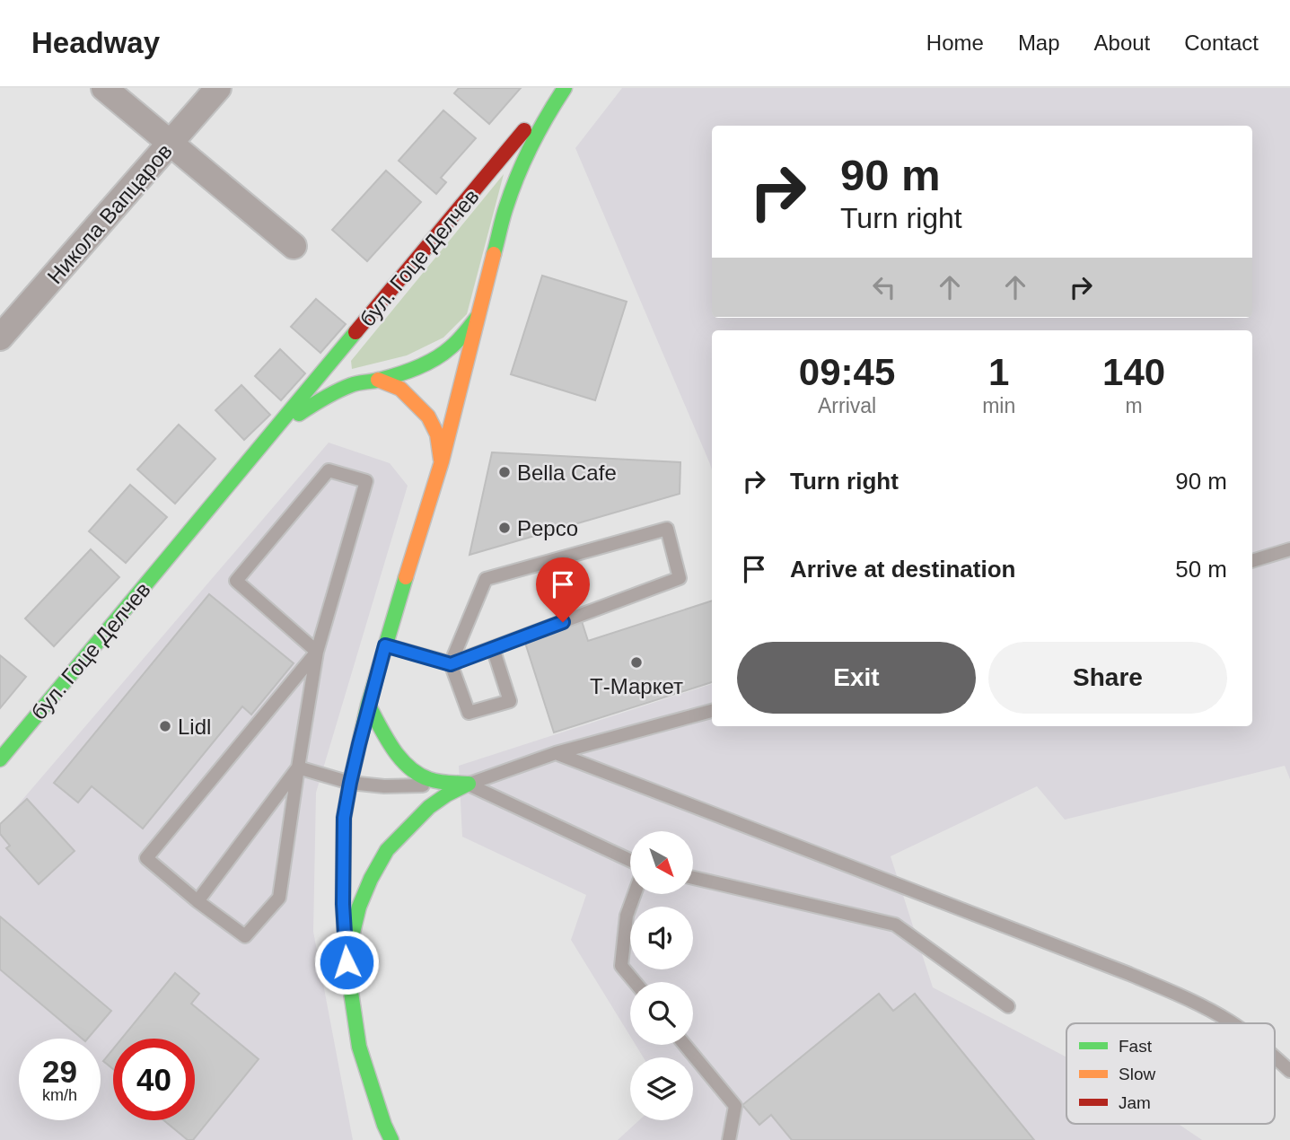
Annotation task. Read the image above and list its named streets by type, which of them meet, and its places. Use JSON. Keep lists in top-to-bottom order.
{
  "streets": {
    "street": ["Никола Вапцаров", "бул. Гоце Делчев"]
  },
  "places": [
    "Bella Cafe",
    "Pepco",
    "Т-Маркет",
    "Lidl"
  ],
  "legend": ["Fast", "Slow", "Jam"],
  "north": "bottom right",
  "page": {
    "header": "Headway",
    "nav": [
      "Home",
      "Map",
      "About",
      "Contact"
    ],
    "turn": ["90 m", "Turn right"],
    "eta": [
      "09:45",
      "Arrival",
      "1",
      "min",
      "140",
      "m"
    ],
    "list": [
      {
        "name": "Turn right",
        "value": "90 m"
      },
      {
        "name": "Arrive at destination",
        "value": "50 m"
      }
    ],
    "buttons": ["Exit", "Share"],
    "speed": "29 km/h",
    "limit": "40"
  }
}
